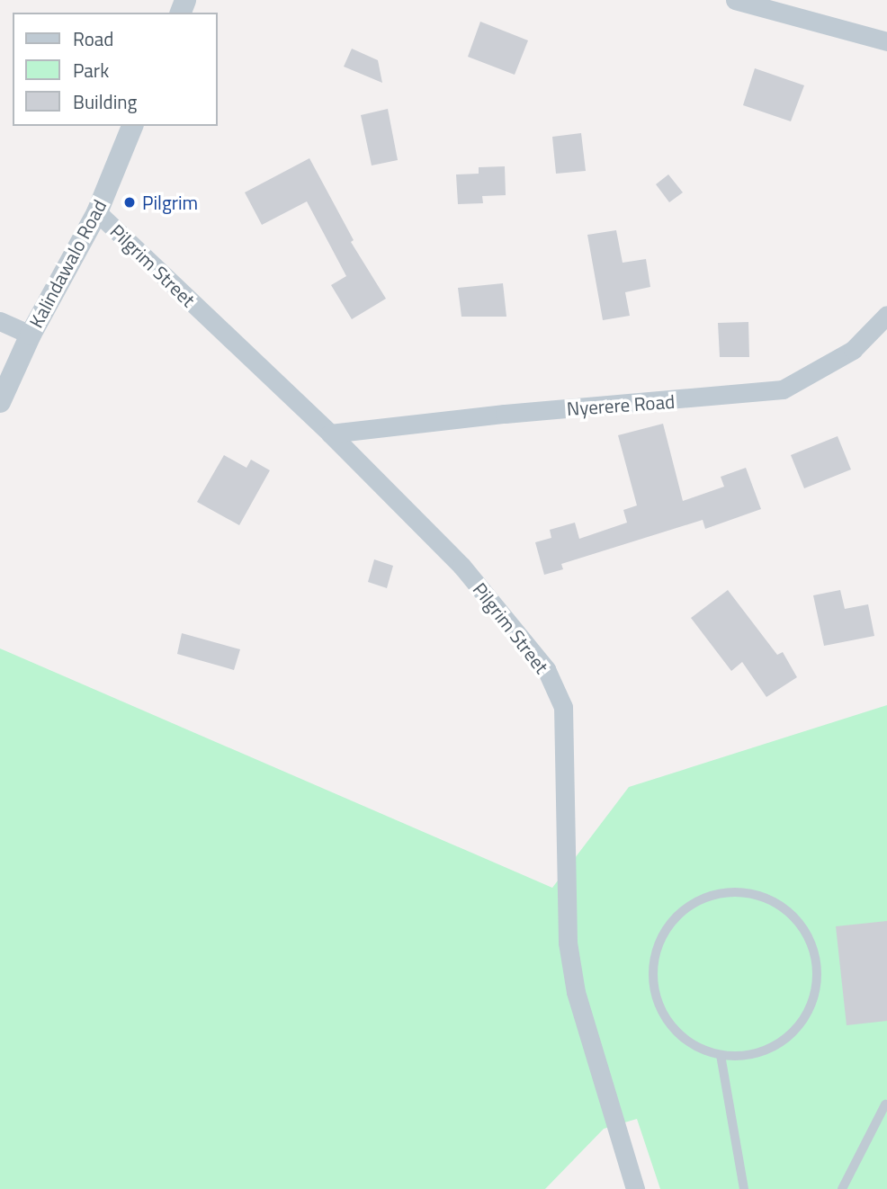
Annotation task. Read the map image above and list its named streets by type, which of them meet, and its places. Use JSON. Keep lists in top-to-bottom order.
{
  "streets": {
    "street": ["Kalindawalo Road", "Pilgrim Street", "Nyerere Road"]
  },
  "crossings": [
    ["Kalindawalo Road", "Pilgrim Street"],
    ["Pilgrim Street", "Nyerere Road"]
  ],
  "places": ["Pilgrim"],
  "legend": ["Road", "Park", "Building"]
}
